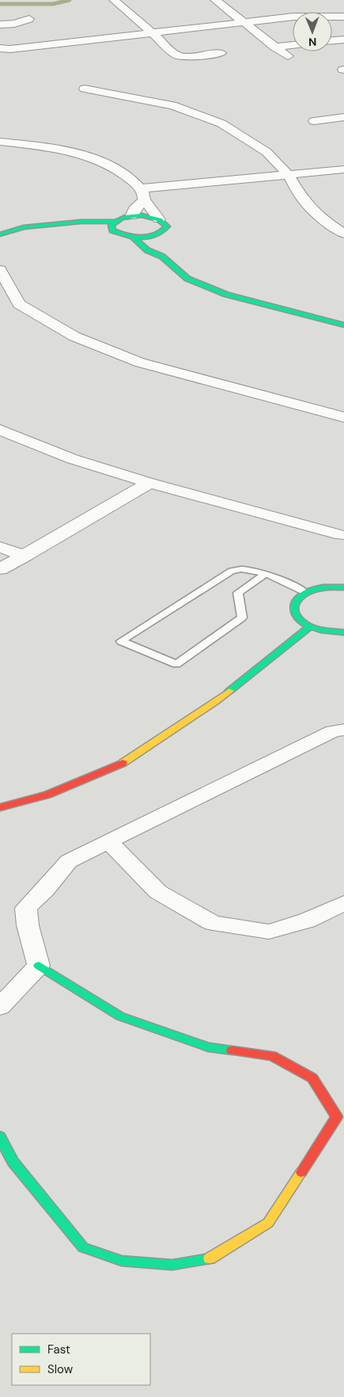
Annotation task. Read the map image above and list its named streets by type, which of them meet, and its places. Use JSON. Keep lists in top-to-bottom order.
{
  "legend": ["Fast", "Slow"],
  "north": "bottom"
}
